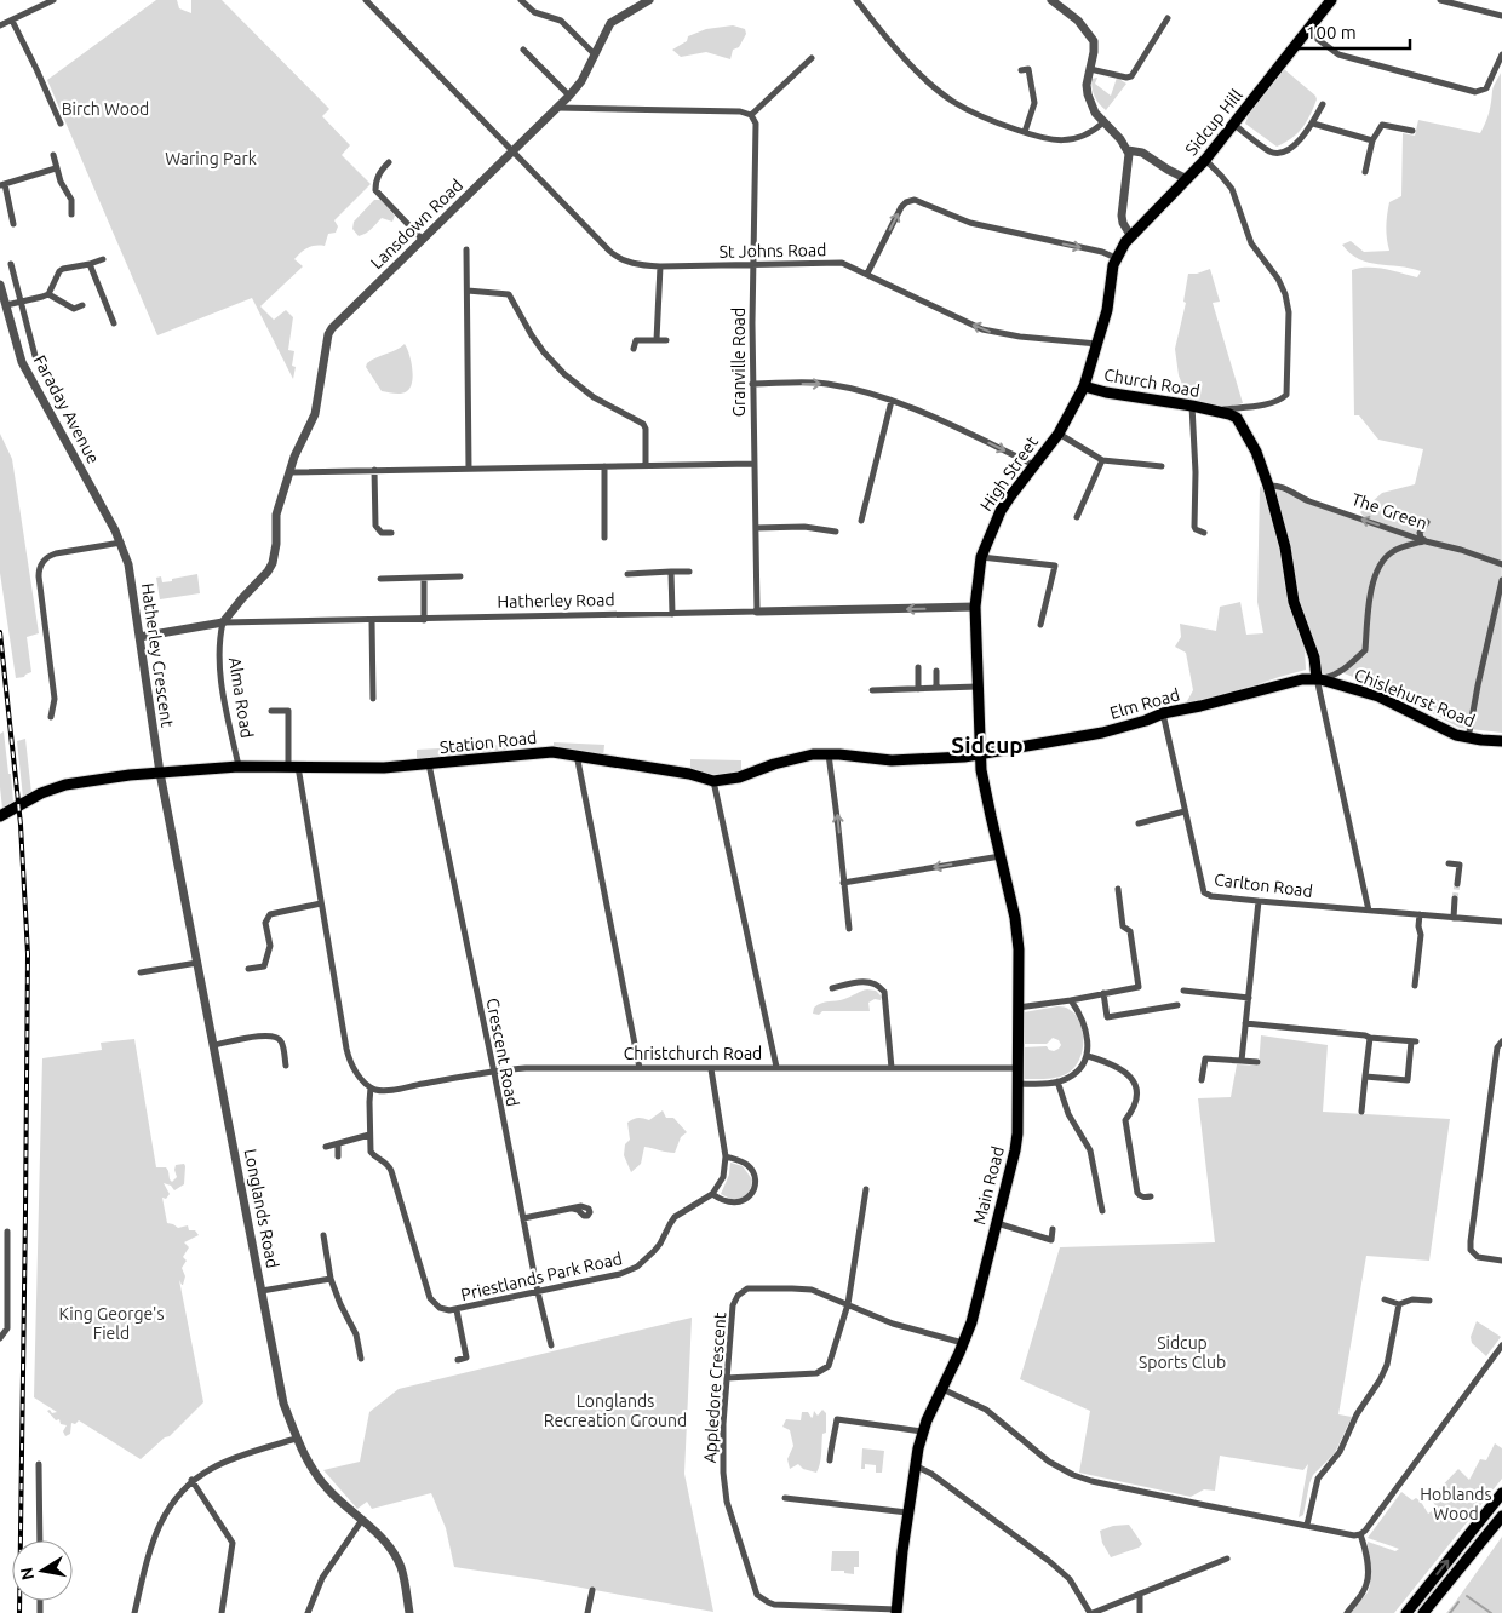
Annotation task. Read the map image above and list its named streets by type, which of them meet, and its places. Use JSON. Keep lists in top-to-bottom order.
{
  "streets": {
    "main road": [
      "Sidcup Hill",
      "Church Road",
      "High Street",
      "Chislehurst Road",
      "Elm Road",
      "Station Road",
      "Main Road"
    ],
    "street": [
      "Lansdown Road",
      "St Johns Road",
      "Granville Road",
      "Faraday Avenue",
      "The Green",
      "Hatherley Road",
      "Hatherley Crescent",
      "Alma Road",
      "Carlton Road",
      "Crescent Road",
      "Christchurch Road",
      "Longlands Road",
      "Priestlands Park Road",
      "Appledore Crescent"
    ]
  },
  "crossings": [
    ["Sidcup Hill", "High Street"],
    ["Lansdown Road", "St Johns Road"],
    ["Lansdown Road", "Alma Road"],
    ["St Johns Road", "Granville Road"],
    ["St Johns Road", "High Street"],
    ["Granville Road", "Hatherley Road"],
    ["Church Road", "High Street"],
    ["Faraday Avenue", "Hatherley Crescent"],
    ["High Street", "Hatherley Road"],
    ["High Street", "Elm Road"],
    ["High Street", "Station Road"],
    ["High Street", "Main Road"],
    ["Hatherley Road", "Hatherley Crescent"],
    ["Hatherley Road", "Alma Road"],
    ["Hatherley Crescent", "Station Road"],
    ["Hatherley Crescent", "Longlands Road"],
    ["Alma Road", "Station Road"],
    ["Chislehurst Road", "Elm Road"],
    ["Elm Road", "Station Road"],
    ["Elm Road", "Carlton Road"],
    ["Elm Road", "Main Road"],
    ["Station Road", "Crescent Road"],
    ["Station Road", "Main Road"],
    ["Station Road", "Longlands Road"],
    ["Crescent Road", "Christchurch Road"],
    ["Crescent Road", "Priestlands Park Road"],
    ["Christchurch Road", "Main Road"],
    ["Christchurch Road", "Priestlands Park Road"],
    ["Main Road", "Appledore Crescent"]
  ],
  "one_way": ["The Green"],
  "districts": ["Sidcup"],
  "parks": [
    "Birch Wood",
    "Waring Park",
    "King George's Field",
    "Sidcup Sports Club",
    "Longlands Recreation Ground",
    "Hoblands Wood"
  ],
  "scale_bar": "100 m",
  "north": "left"
}
